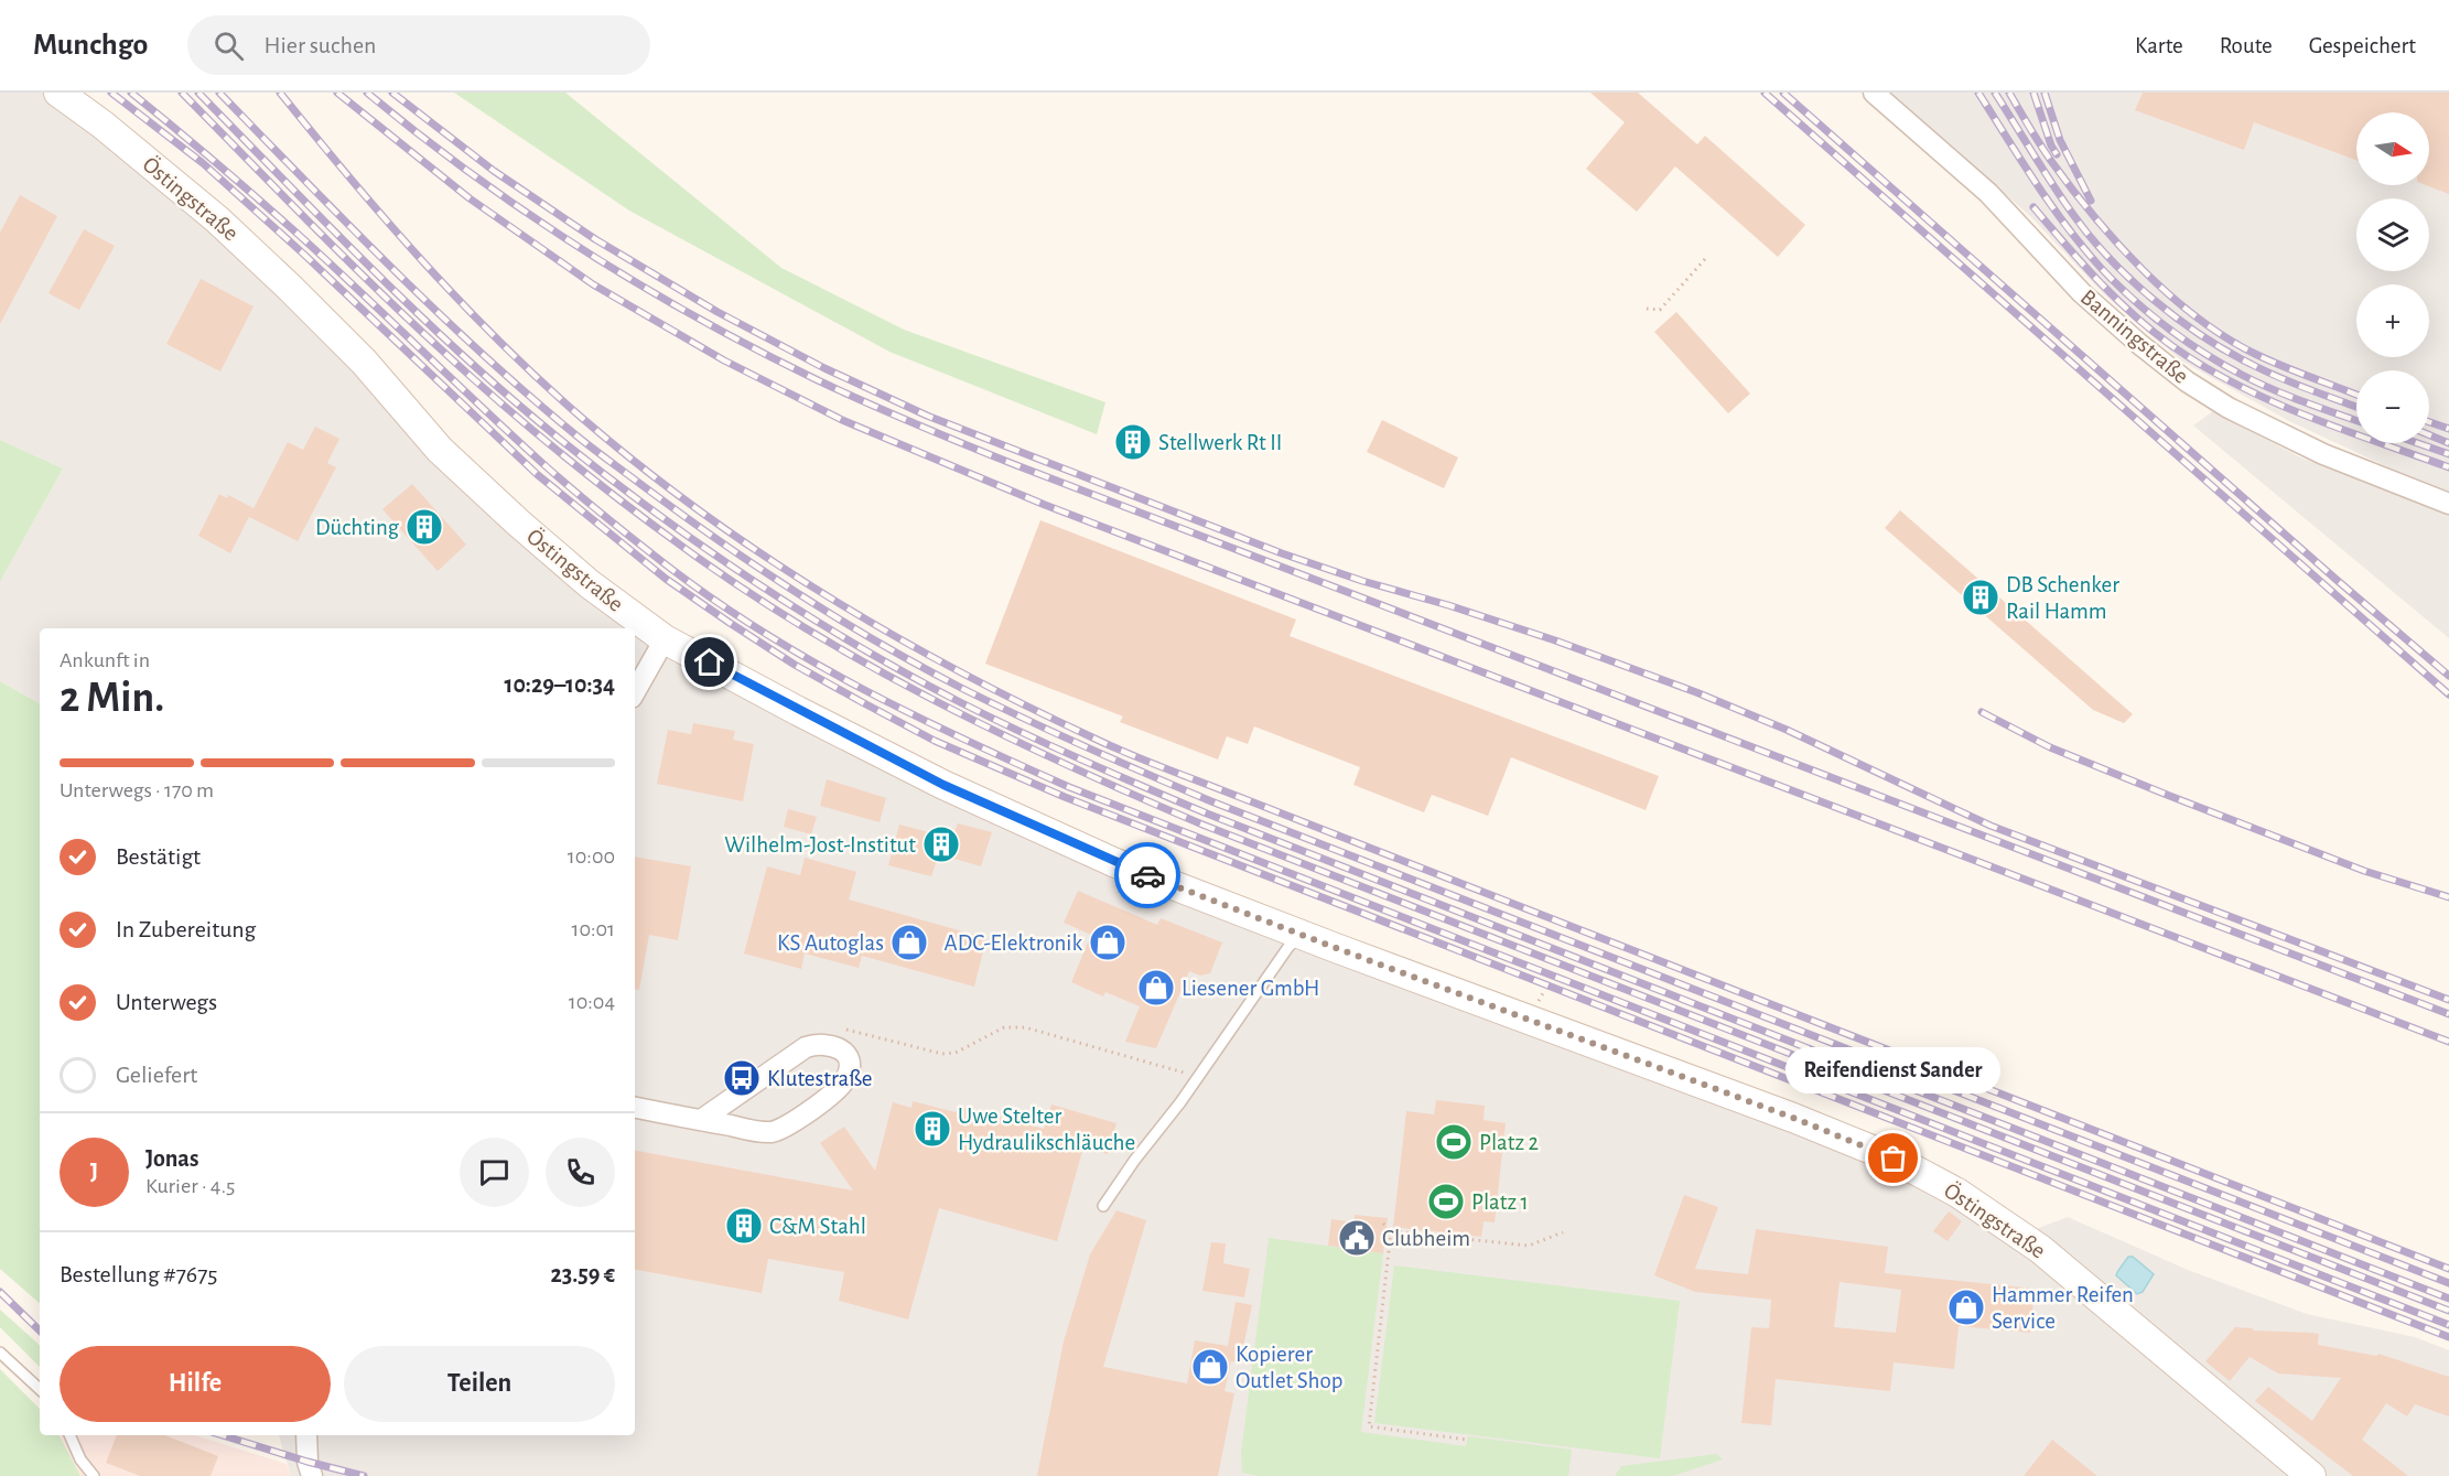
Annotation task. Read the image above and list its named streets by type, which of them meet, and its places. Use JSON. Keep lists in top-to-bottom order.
{
  "streets": {
    "street": ["Östingstraße", "Banningstraße"]
  },
  "places": {
    "building": [
      "Stellwerk Rt II",
      "Düchting",
      "DB Schenker Rail Hamm",
      "Wilhelm-Jost-Institut",
      "Uwe Stelter Hydraulikschläuche",
      "C&M Stahl"
    ],
    "shop": [
      "KS Autoglas",
      "ADC-Elektronik",
      "Liesener GmbH",
      "Hammer Reifen Service",
      "Kopierer Outlet Shop"
    ],
    "bus stop": ["Klutestraße"],
    "sports": ["Platz 2", "Platz 1"],
    "other": ["Reifendienst Sander"],
    "public building": ["Clubheim"]
  },
  "north": "right",
  "page": {
    "header": "Munchgo",
    "search": "Hier suchen",
    "nav": ["Karte", "Route", "Gespeichert"],
    "map_buttons": ["+", "−"],
    "heading": ["2 Min.", "Ankunft in", "10:29–10:34"],
    "panel": [
      "Jonas",
      "Kurier · 4.5",
      "Bestellung #7675",
      "23.59 €"
    ],
    "bar": "Unterwegs · 170 m",
    "list": [
      ["Bestätigt", "10:00"],
      ["In Zubereitung", "10:01"],
      ["Unterwegs", "10:04"],
      "Geliefert"
    ],
    "bubble": "Reifendienst Sander",
    "round": "J",
    "buttons": ["Hilfe", "Teilen"]
  }
}
